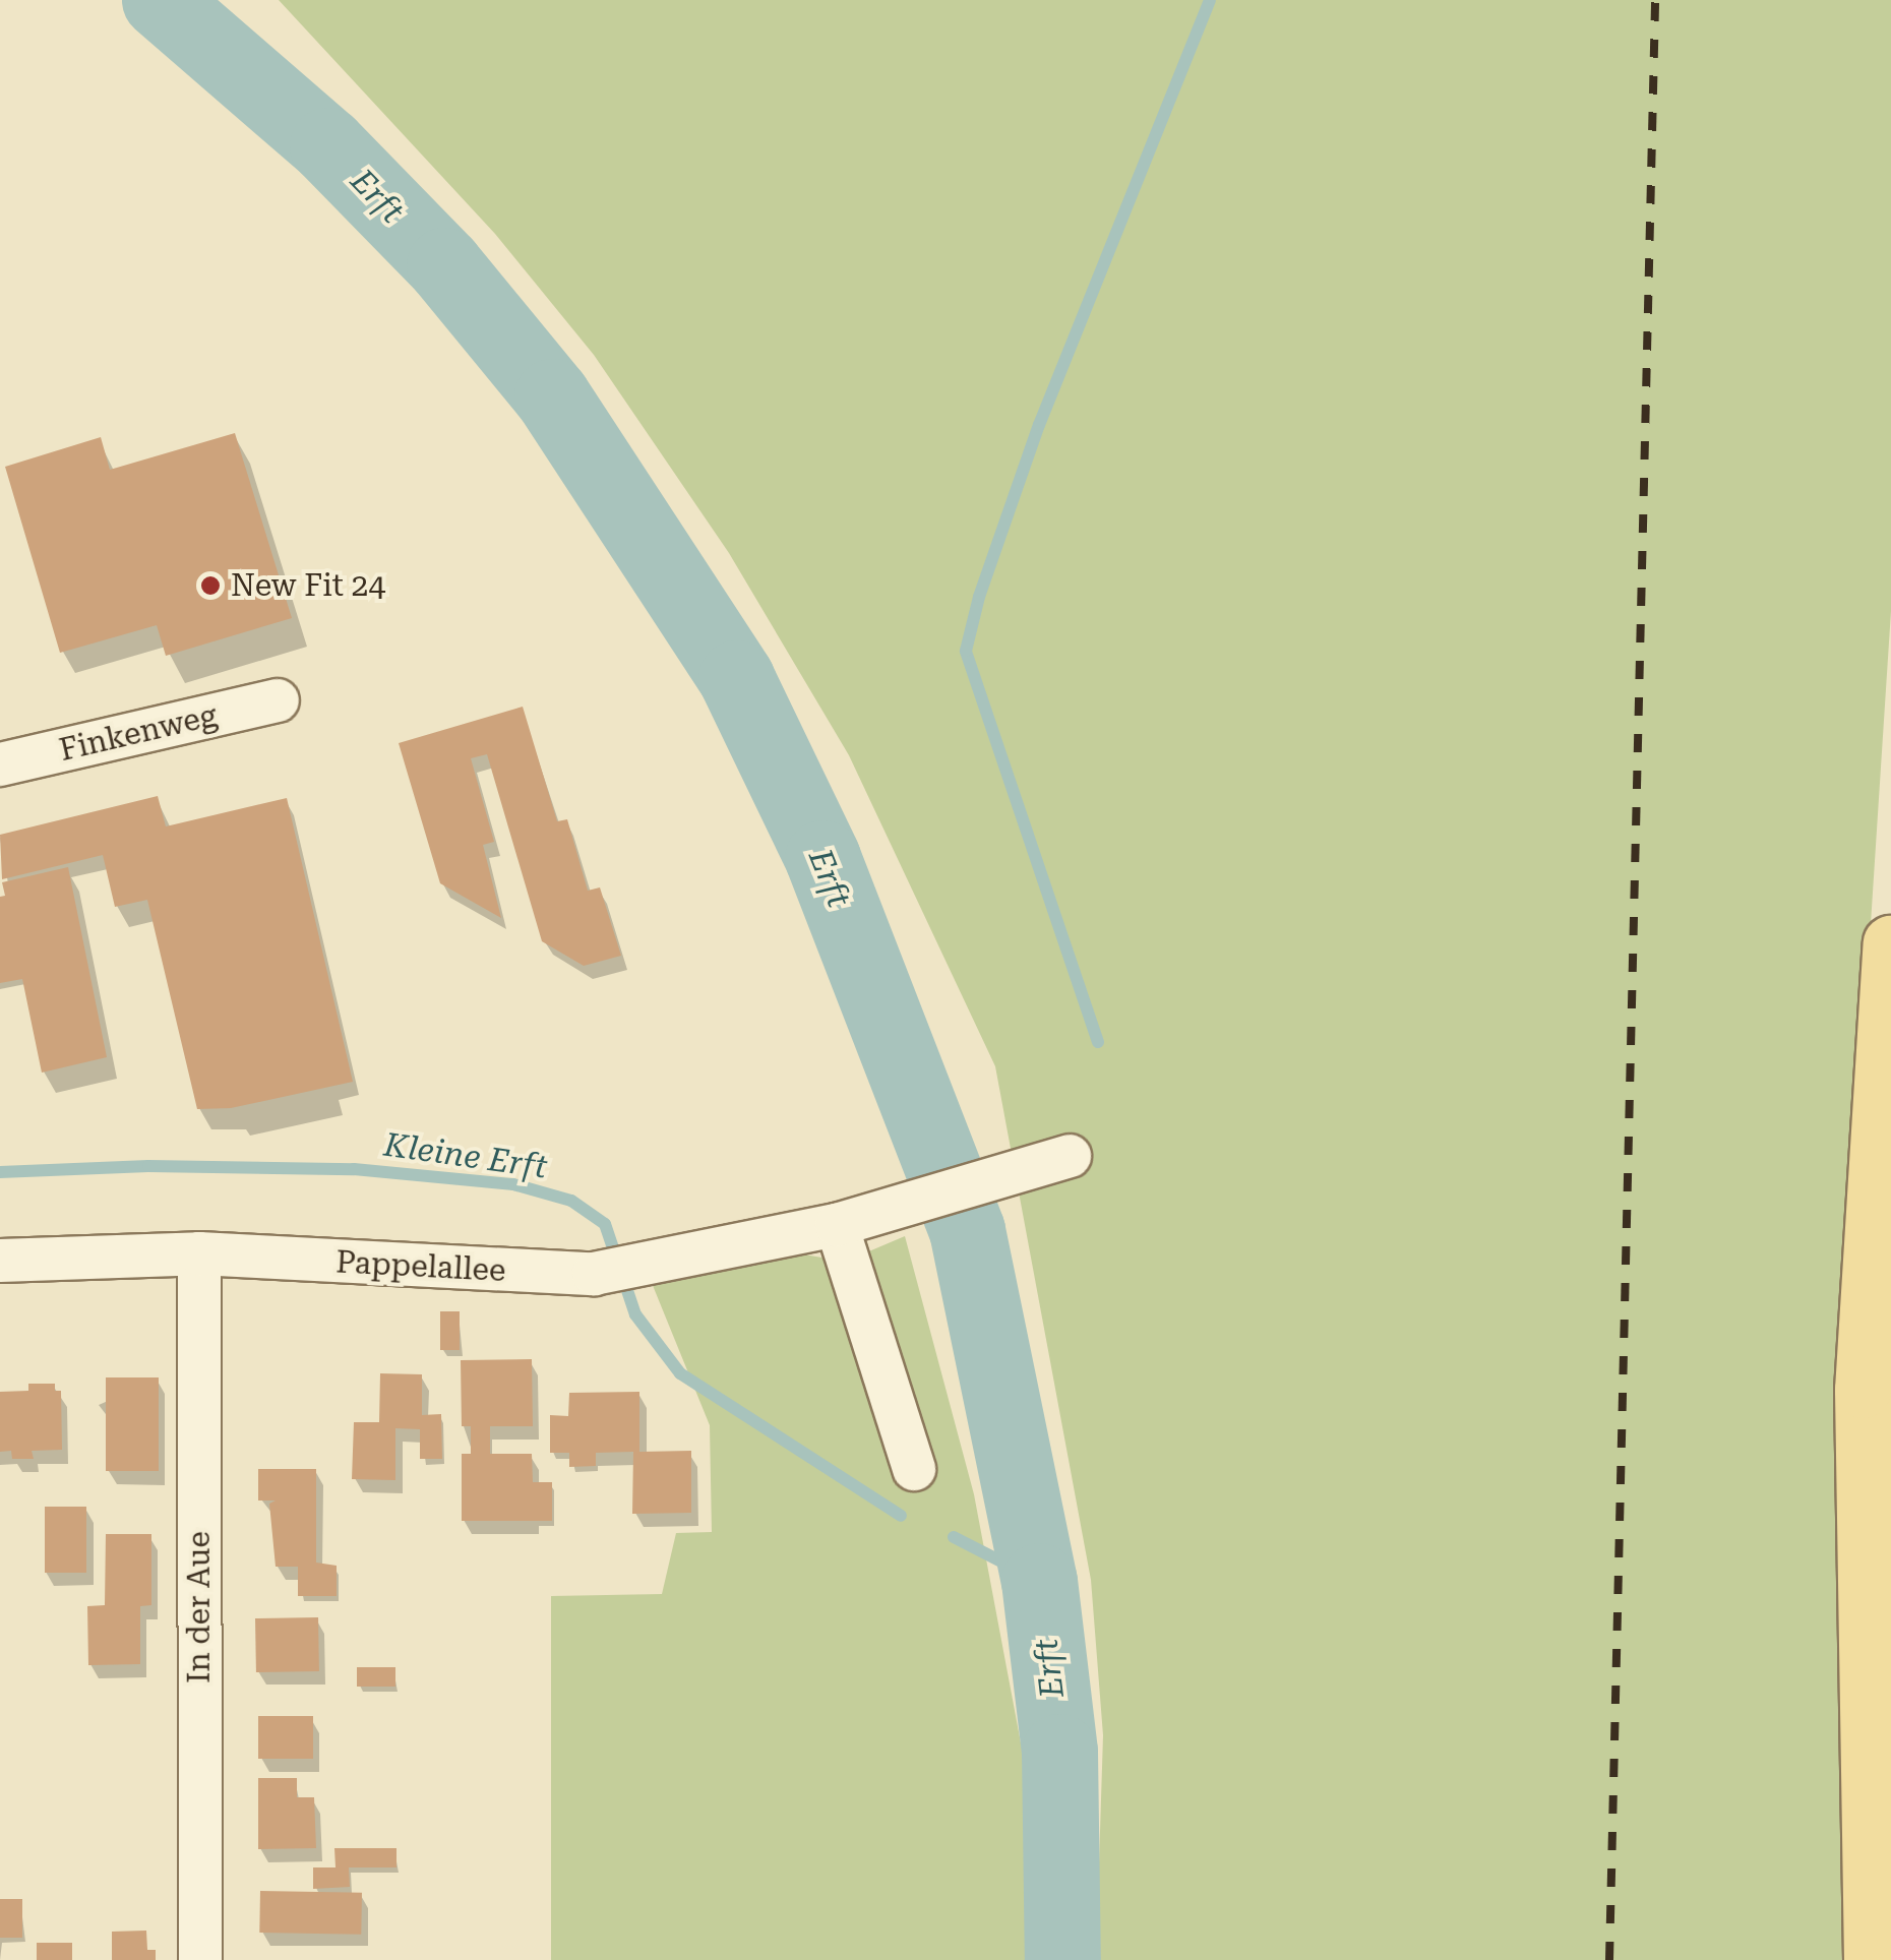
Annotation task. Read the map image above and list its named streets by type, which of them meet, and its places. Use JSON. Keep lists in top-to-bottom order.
{
  "streets": {
    "street": ["Finkenweg", "Pappelallee", "In der Aue"]
  },
  "crossings": [
    ["Pappelallee", "In der Aue"]
  ],
  "water": ["Erft", "Kleine Erft"],
  "places": ["New Fit 24"]
}
